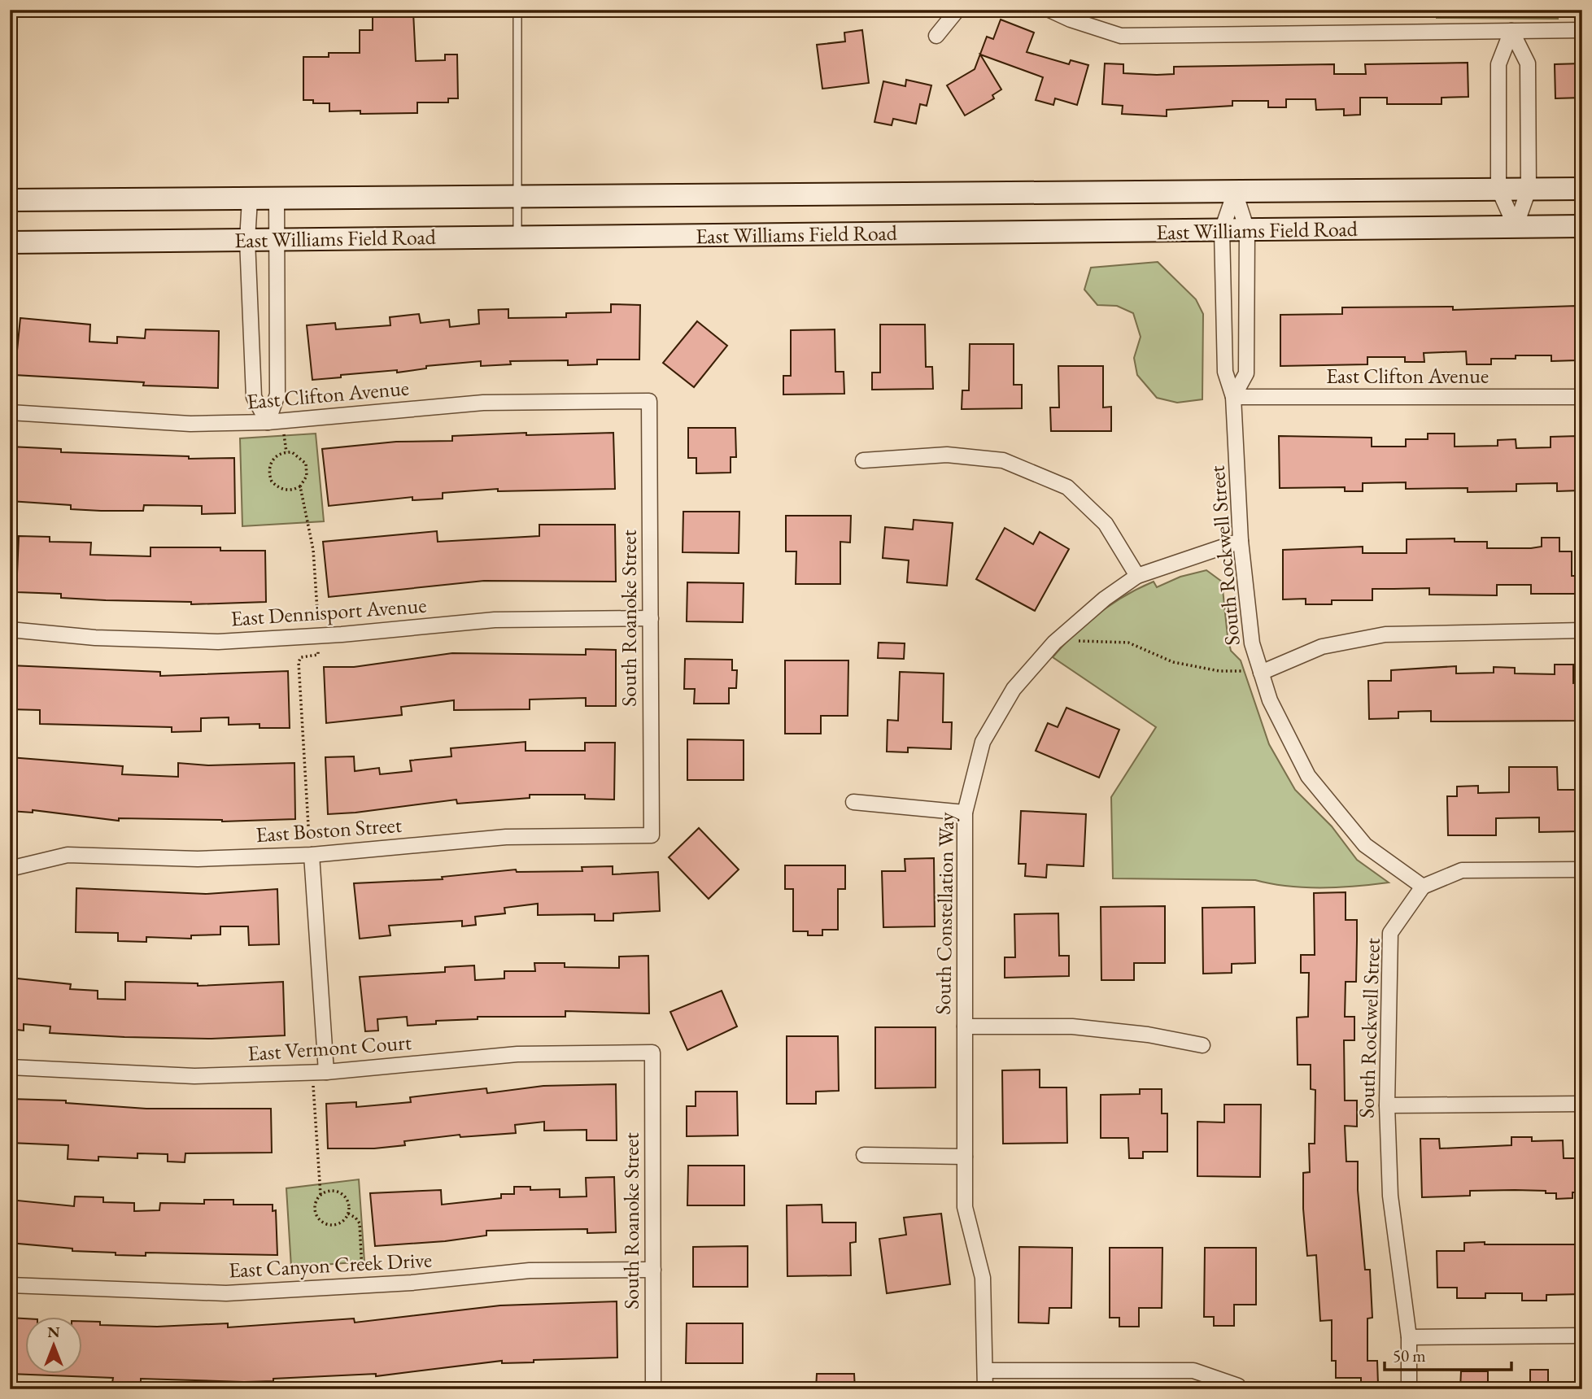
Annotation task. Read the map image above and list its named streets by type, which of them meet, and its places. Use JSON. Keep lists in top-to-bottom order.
{
  "streets": {
    "main road": ["East Williams Field Road"],
    "street": [
      "East Clifton Avenue",
      "South Rockwell Street",
      "East Dennisport Avenue",
      "South Roanoke Street",
      "East Boston Street",
      "South Constellation Way",
      "East Vermont Court",
      "East Canyon Creek Drive"
    ]
  },
  "crossings": [
    ["East Williams Field Road", "South Rockwell Street"],
    ["East Clifton Avenue", "South Rockwell Street"],
    ["East Clifton Avenue", "South Roanoke Street"],
    ["South Rockwell Street", "South Constellation Way"],
    ["East Dennisport Avenue", "South Roanoke Street"],
    ["South Roanoke Street", "East Boston Street"],
    ["South Roanoke Street", "East Vermont Court"],
    ["South Roanoke Street", "East Canyon Creek Drive"]
  ],
  "scale_bar": "50 m",
  "north": "top"
}
